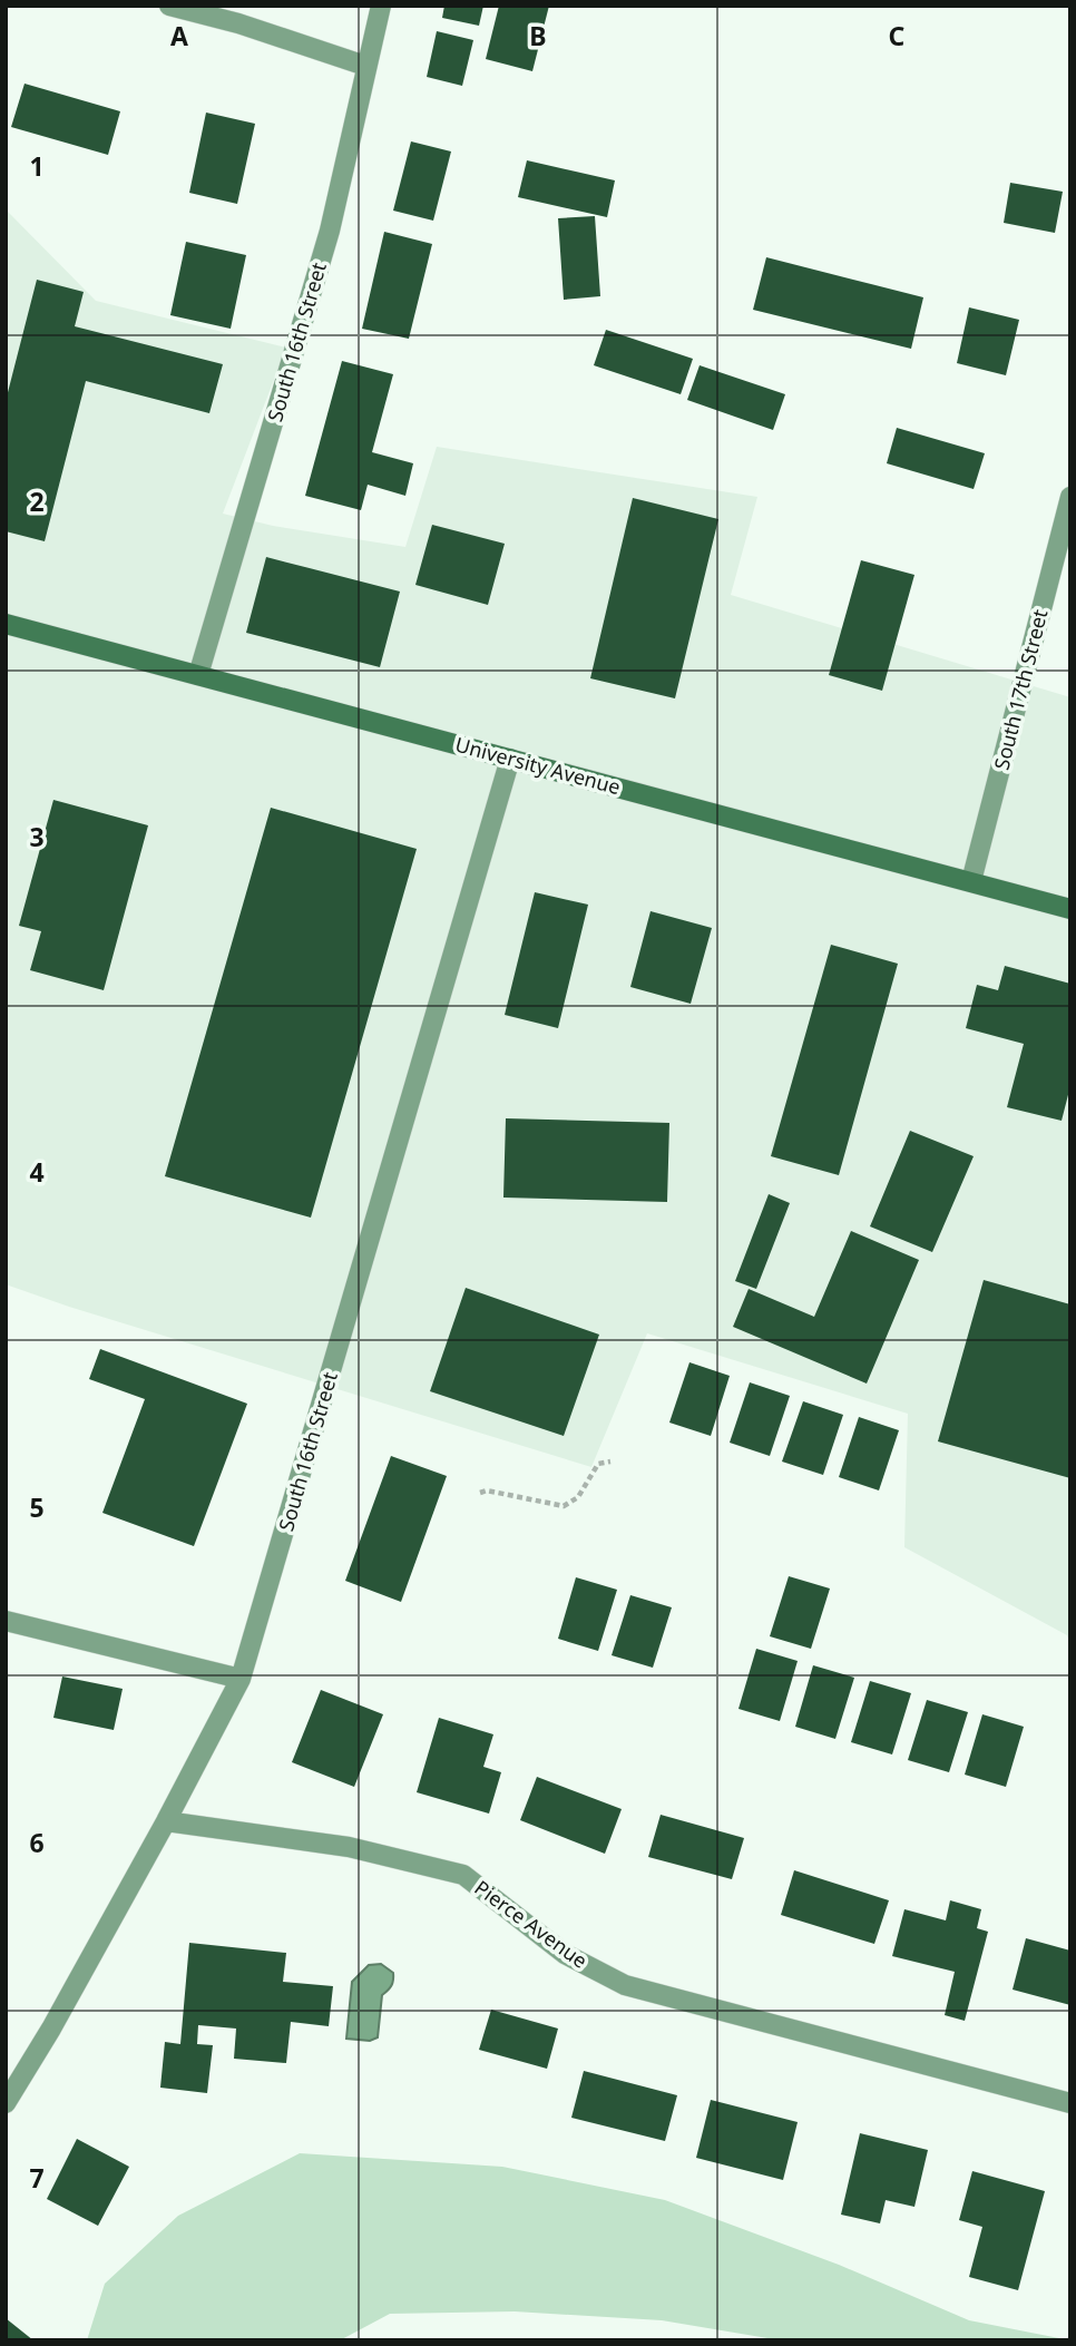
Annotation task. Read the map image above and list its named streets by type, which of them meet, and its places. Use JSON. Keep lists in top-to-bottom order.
{
  "streets": {
    "main road": ["University Avenue"],
    "street": ["South 16th Street", "South 17th Street", "Pierce Avenue"]
  },
  "crossings": [
    ["South 16th Street", "University Avenue"],
    ["South 16th Street", "Pierce Avenue"],
    ["South 17th Street", "University Avenue"]
  ],
  "grid": {
    "columns": ["A", "B", "C"],
    "rows": [
      "1",
      "2",
      "3",
      "4",
      "5",
      "6",
      "7"
    ]
  }
}
